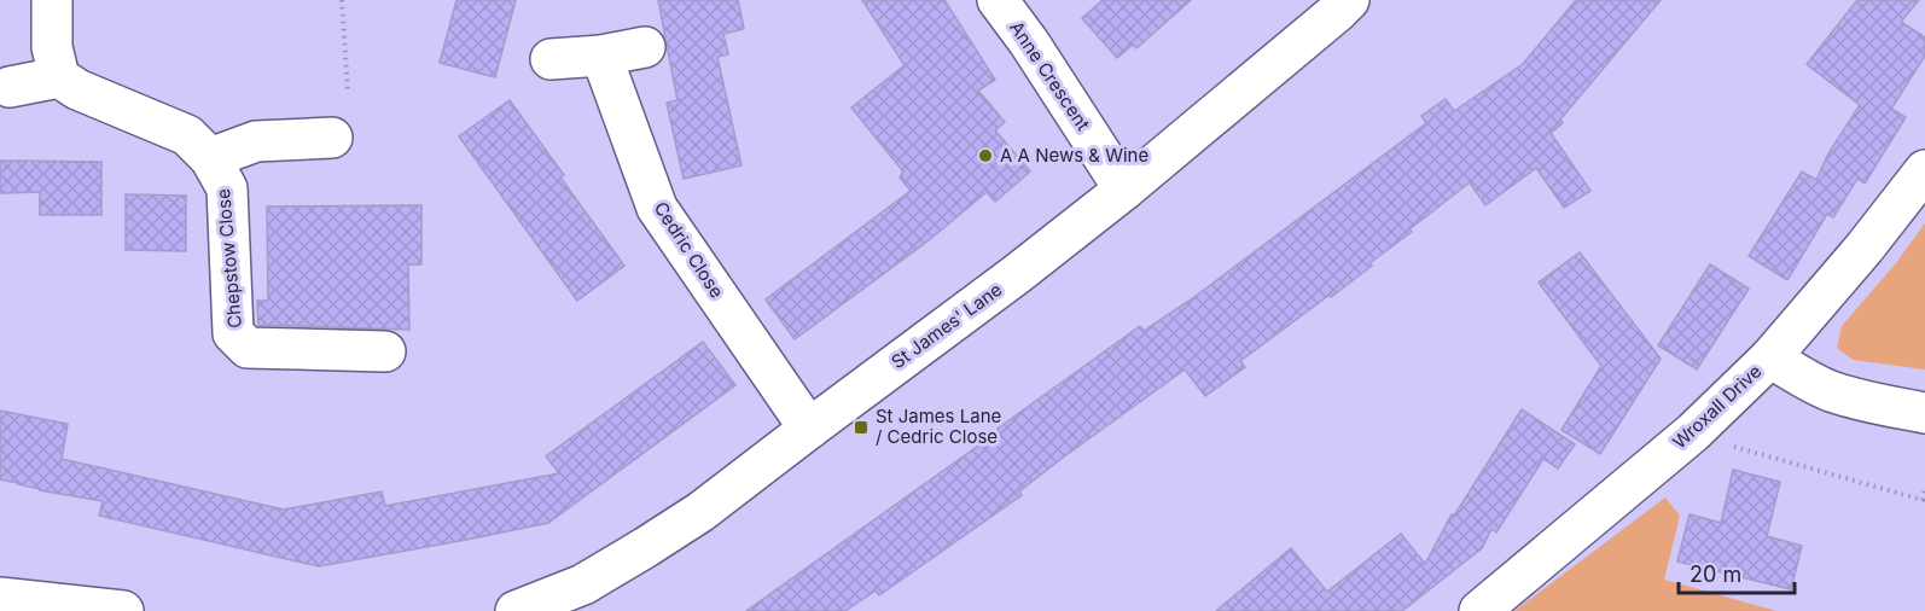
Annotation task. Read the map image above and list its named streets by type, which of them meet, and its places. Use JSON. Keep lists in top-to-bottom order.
{
  "streets": {
    "street": [
      "Anne Crescent",
      "Cedric Close",
      "Chepstow Close",
      "St James' Lane",
      "Wroxall Drive"
    ]
  },
  "crossings": [
    ["Anne Crescent", "St James' Lane"],
    ["Cedric Close", "St James' Lane"]
  ],
  "places": {
    "other": ["A A News & Wine"],
    "transit": ["St James Lane / Cedric Close"]
  },
  "scale_bar": "20 m"
}
